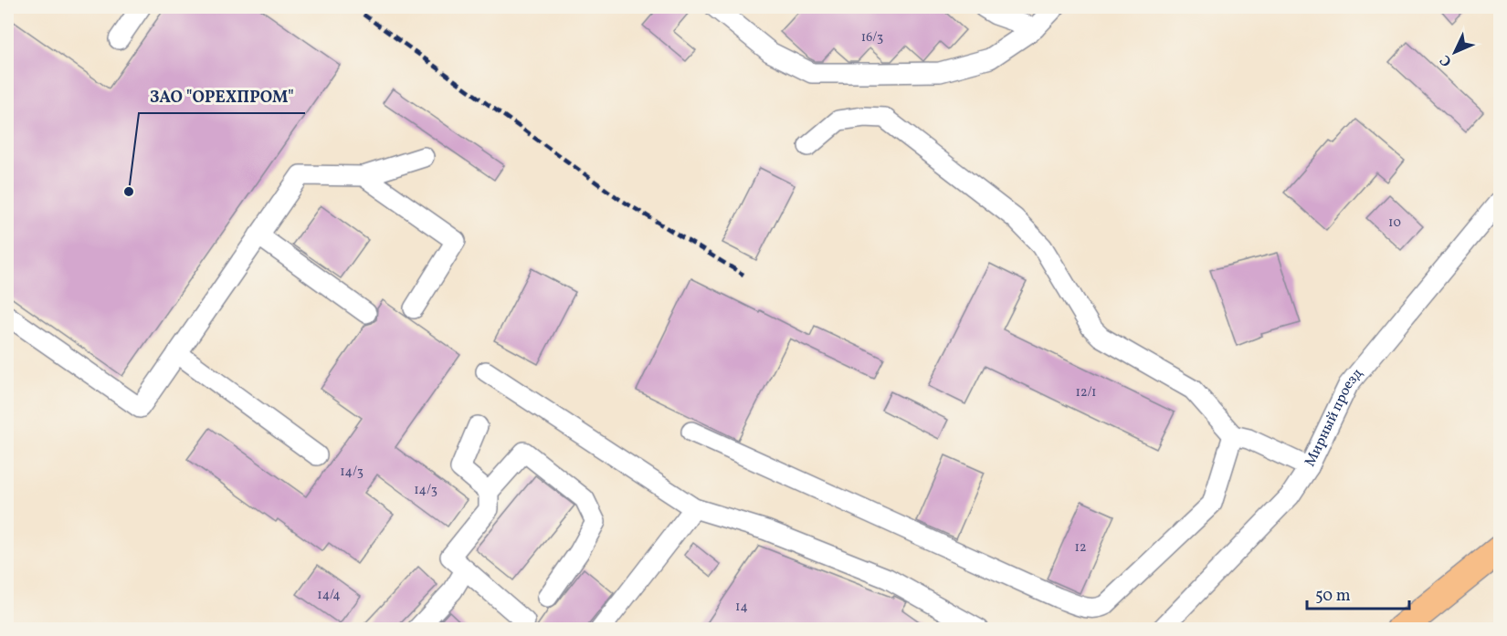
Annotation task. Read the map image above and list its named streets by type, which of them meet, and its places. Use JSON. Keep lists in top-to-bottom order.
{
  "streets": {
    "street": ["Мирный проезд"]
  },
  "places": ["ЗАО \"ОРЕХПРОМ\""],
  "house_numbers": [
    "16/3",
    "10",
    "12/1",
    "14/3",
    "14/3",
    "12",
    "14/4",
    "14"
  ],
  "scale_bar": "50 m",
  "north": "bottom left"
}
